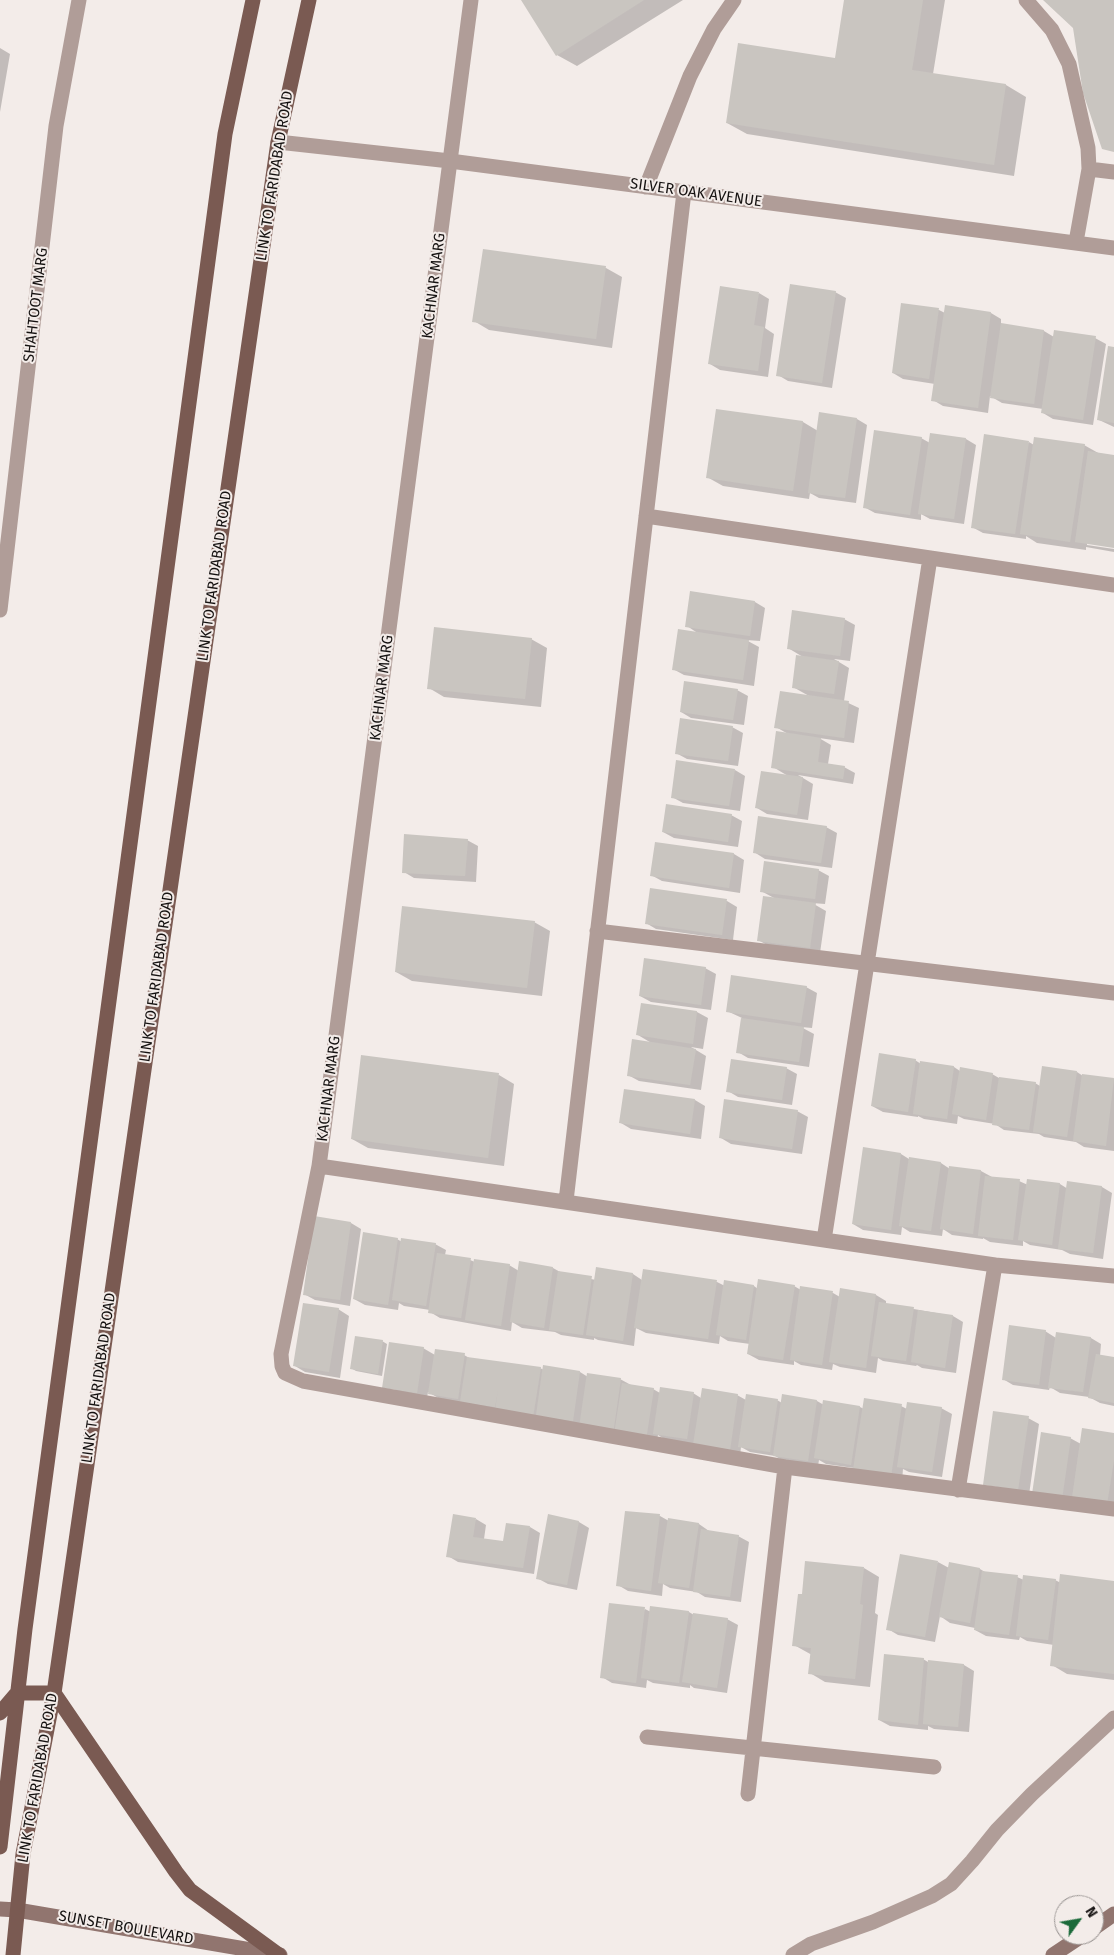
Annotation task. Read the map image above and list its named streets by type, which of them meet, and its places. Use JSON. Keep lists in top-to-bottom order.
{
  "streets": {
    "main road": ["LINK TO FARIDABAD ROAD", "SUNSET BOULEVARD"],
    "street": ["SILVER OAK AVENUE", "KACHNAR MARG", "SHAHTOOT MARG"]
  },
  "crossings": [
    ["LINK TO FARIDABAD ROAD", "SILVER OAK AVENUE"],
    ["LINK TO FARIDABAD ROAD", "SUNSET BOULEVARD"],
    ["SILVER OAK AVENUE", "KACHNAR MARG"]
  ],
  "north": "top right"
}
